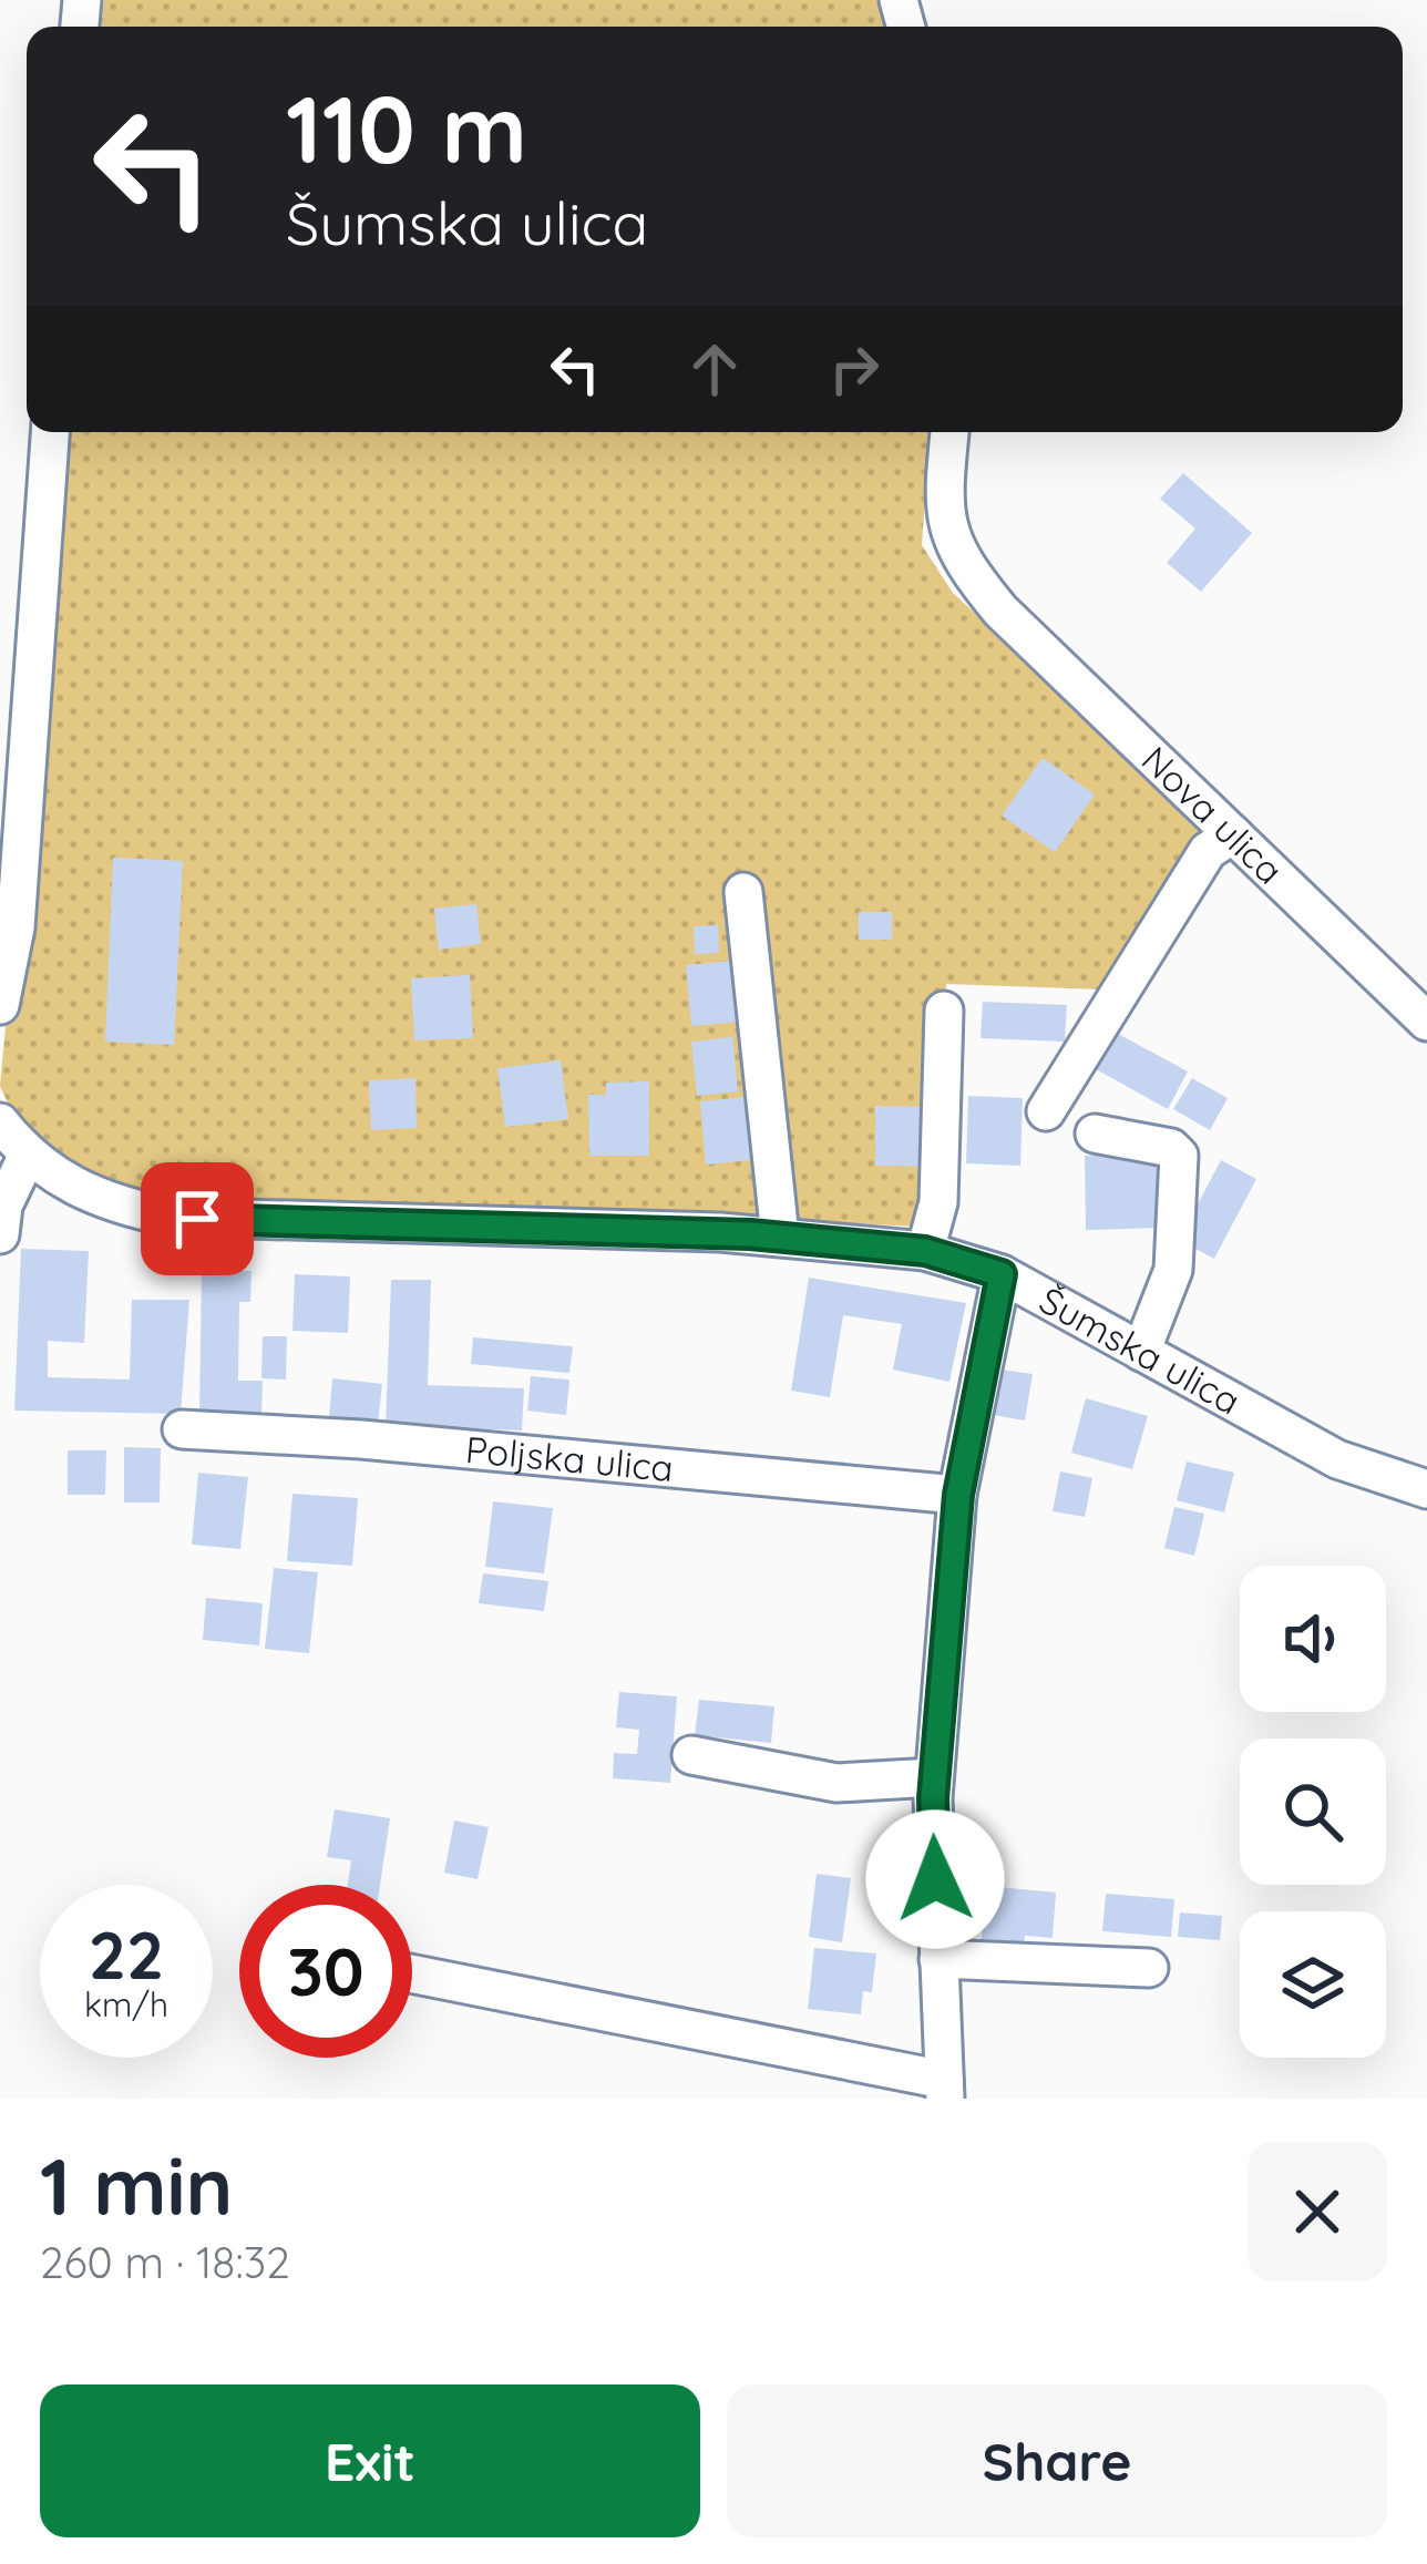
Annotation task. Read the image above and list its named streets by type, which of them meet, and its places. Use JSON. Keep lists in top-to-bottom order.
{
  "streets": {
    "street": ["Nova ulica", "Šumska ulica", "Poljska ulica"]
  },
  "page": {
    "turn": ["110 m", "Šumska ulica"],
    "speed": "22 km/h",
    "limit": "30",
    "heading": ["1 min", "260 m · 18:32"],
    "buttons": ["Exit", "Share"]
  }
}
